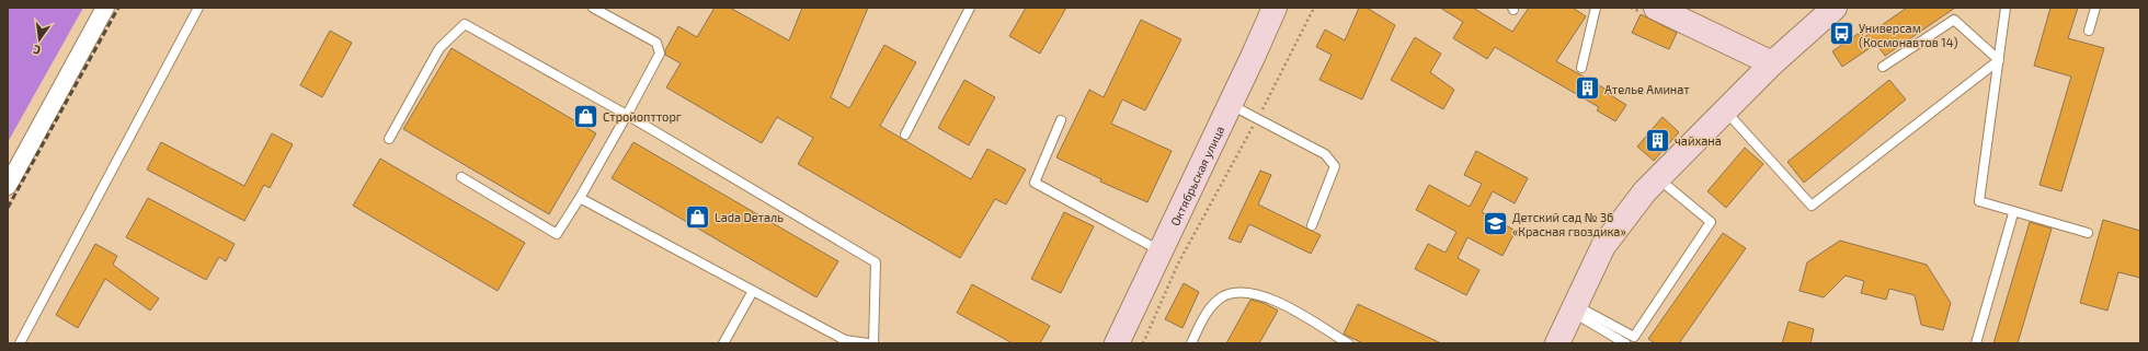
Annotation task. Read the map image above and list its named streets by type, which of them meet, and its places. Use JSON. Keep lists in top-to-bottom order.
{
  "streets": {
    "main road": ["Октябрьская улица"]
  },
  "places": {
    "bus stop": ["Универсам (Космонавтов 14)"],
    "building": ["Ателье Аминат", "чайхана"],
    "shop": ["Стройоптторг", "Lada Dеталь"],
    "school or university": ["Детский сад № 36 «Красная гвоздика»"]
  },
  "north": "bottom"
}
